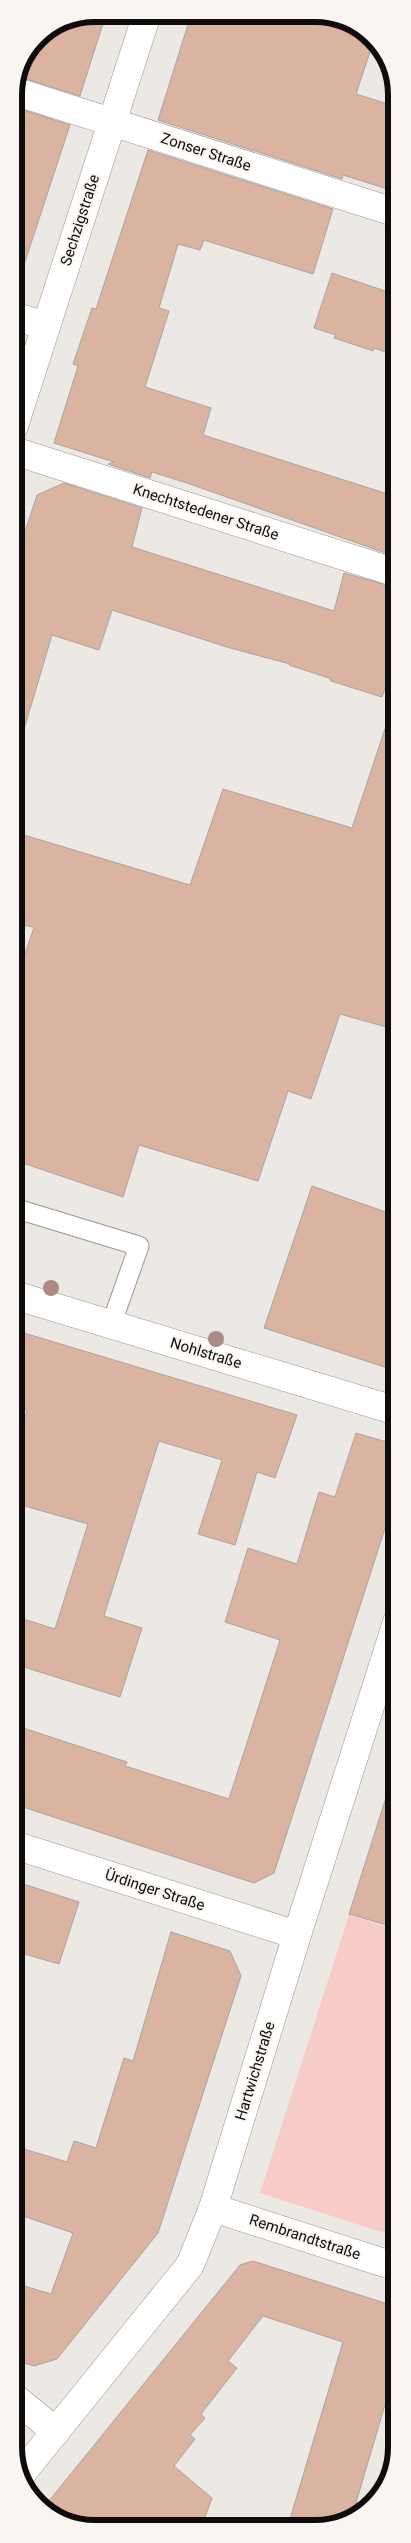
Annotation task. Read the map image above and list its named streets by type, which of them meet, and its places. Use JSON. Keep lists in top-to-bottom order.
{
  "streets": {
    "street": [
      "Zonser Straße",
      "Sechzigstraße",
      "Knechtstedener Straße",
      "Nohlstraße",
      "Ürdinger Straße",
      "Hartwichstraße",
      "Rembrandtstraße"
    ]
  },
  "crossings": [
    ["Zonser Straße", "Sechzigstraße"],
    ["Ürdinger Straße", "Hartwichstraße"],
    ["Hartwichstraße", "Rembrandtstraße"]
  ]
}
